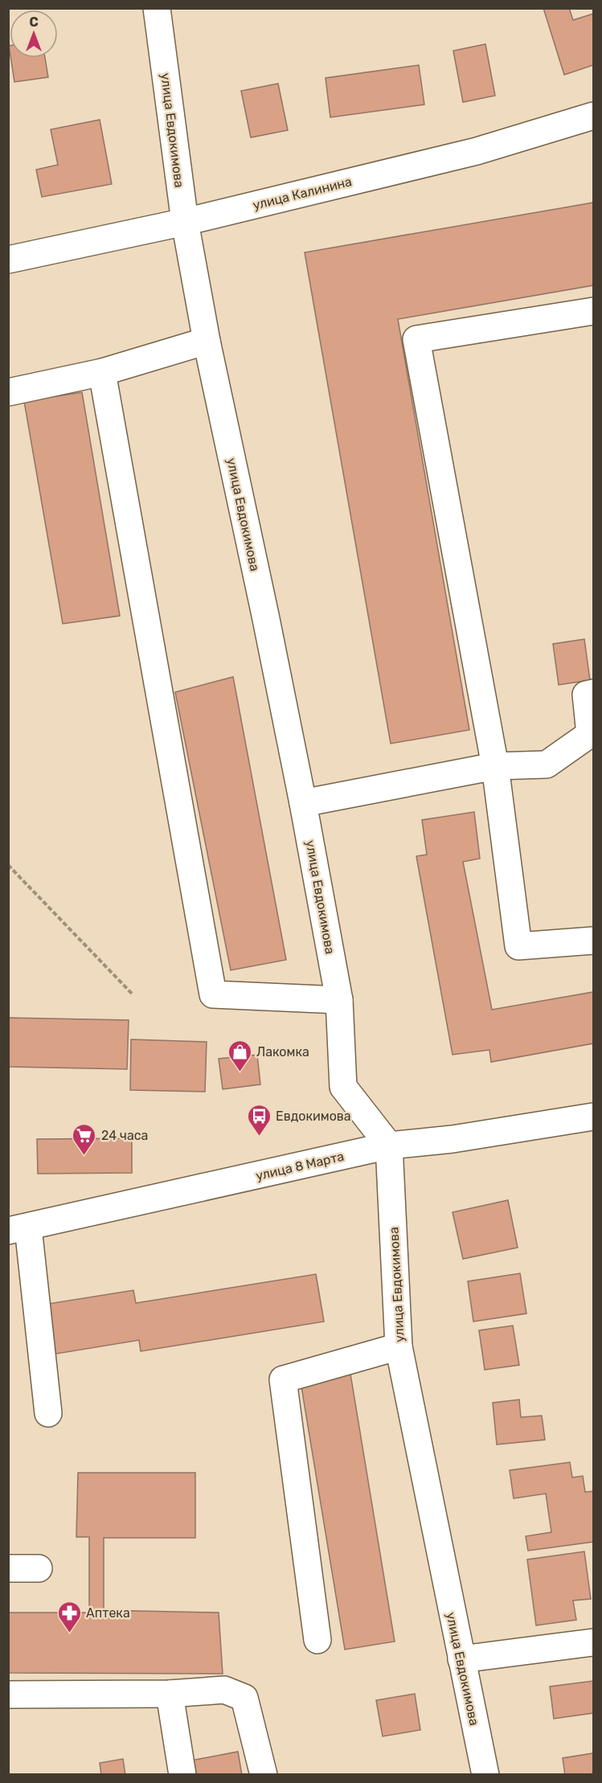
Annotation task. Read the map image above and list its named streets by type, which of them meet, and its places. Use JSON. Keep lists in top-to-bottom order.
{
  "streets": {
    "street": ["улица Евдокимова", "улица Калинина", "улица 8 Марта"]
  },
  "crossings": [
    ["улица Евдокимова", "улица Калинина"],
    ["улица Евдокимова", "улица 8 Марта"]
  ],
  "places": {
    "shop": ["Лакомка"],
    "bus stop": ["Евдокимова"],
    "supermarket": ["24 часа"],
    "pharmacy": ["Аптека"]
  },
  "north": "top"
}
